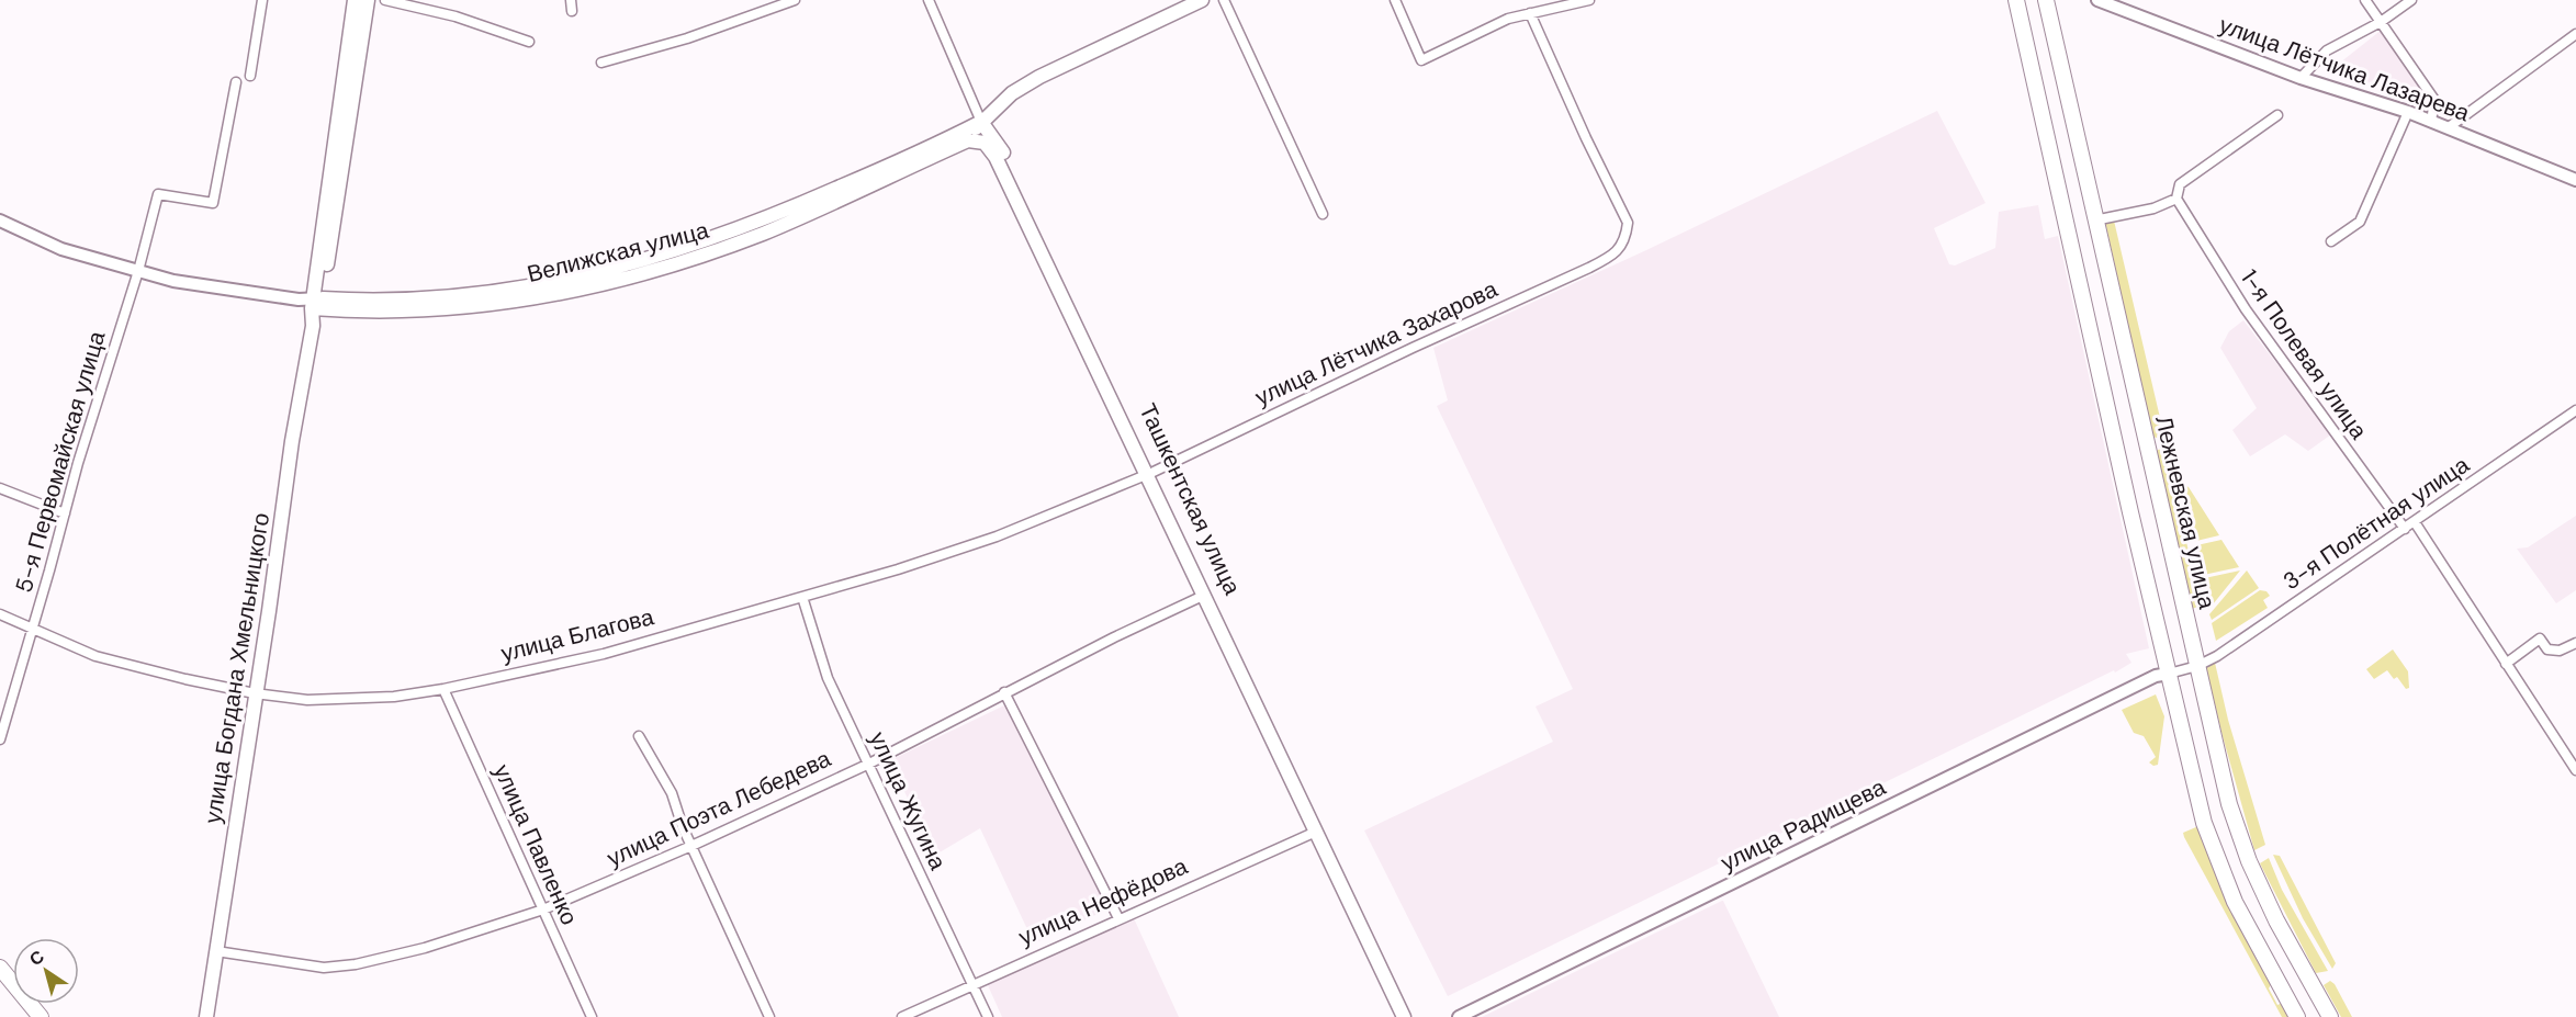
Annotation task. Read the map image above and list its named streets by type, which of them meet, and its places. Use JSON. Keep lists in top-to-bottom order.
{
  "streets": {
    "main road": [
      "Велижская улица",
      "Ташкентская улица",
      "Лежневская улица",
      "улица Богдана Хмельницкого"
    ],
    "street": [
      "улица Лётчика Лазарева",
      "улица Лётчика Захарова",
      "1-я Полевая улица",
      "5-я Первомайская улица",
      "3-я Полётная улица",
      "улица Благова",
      "улица Жугина",
      "улица Поэта Лебедева",
      "улица Радищева",
      "улица Павленко",
      "улица Нефёдова"
    ]
  },
  "crossings": [
    ["Велижская улица", "5-я Первомайская улица"],
    ["Велижская улица", "Ташкентская улица"],
    ["Велижская улица", "улица Богдана Хмельницкого"],
    ["улица Лётчика Захарова", "Ташкентская улица"],
    ["улица Лётчика Захарова", "улица Благова"],
    ["1-я Полевая улица", "3-я Полётная улица"],
    ["5-я Первомайская улица", "улица Благова"],
    ["Ташкентская улица", "улица Благова"],
    ["Ташкентская улица", "улица Поэта Лебедева"],
    ["Ташкентская улица", "улица Нефёдова"],
    ["Лежневская улица", "3-я Полётная улица"],
    ["3-я Полётная улица", "улица Радищева"],
    ["улица Благова", "улица Богдана Хмельницкого"],
    ["улица Благова", "улица Жугина"],
    ["улица Благова", "улица Павленко"],
    ["улица Богдана Хмельницкого", "улица Поэта Лебедева"],
    ["улица Жугина", "улица Поэта Лебедева"],
    ["улица Жугина", "улица Нефёдова"],
    ["улица Поэта Лебедева", "улица Павленко"]
  ],
  "north": "top left"
}
